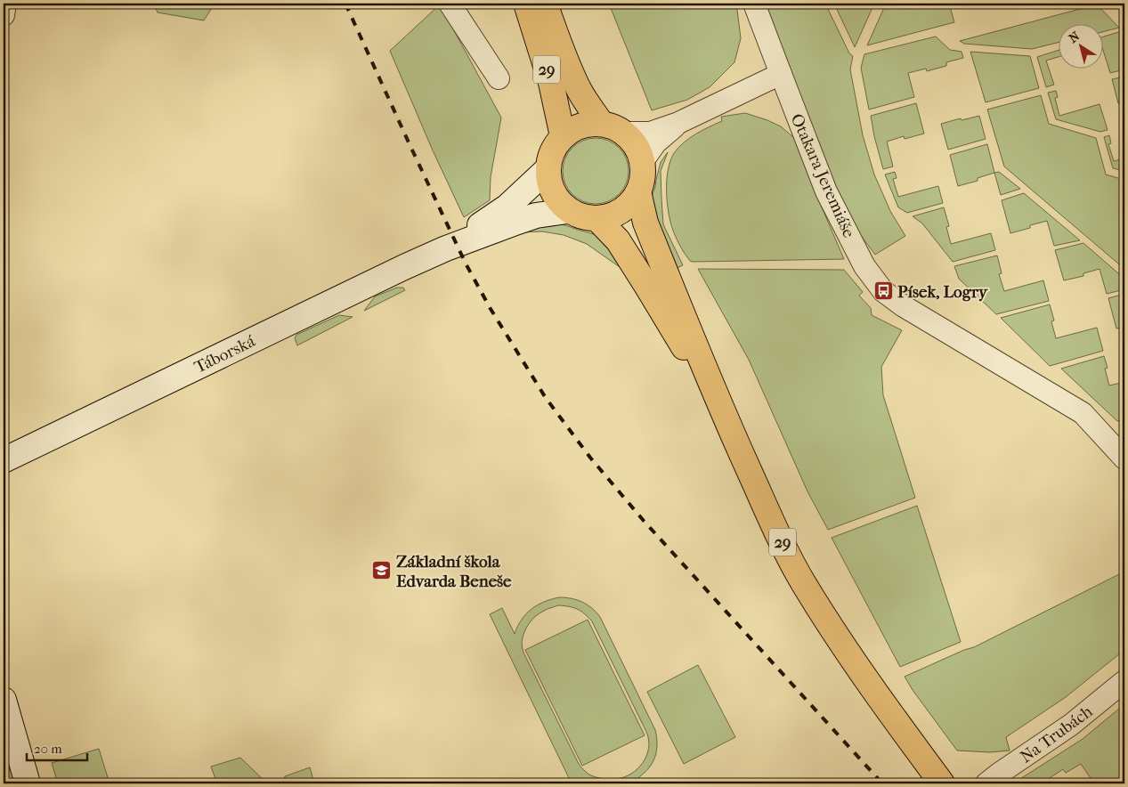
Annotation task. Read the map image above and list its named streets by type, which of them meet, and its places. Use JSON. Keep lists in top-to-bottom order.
{
  "streets": {
    "main road": ["29", "Táborská"],
    "street": ["Otakara Jeremiáše", "Na Trubách"]
  },
  "crossings": [
    ["29", "Táborská"]
  ],
  "places": {
    "bus stop": ["Písek, Logry"],
    "school or university": ["Základní škola Edvarda Beneše"]
  },
  "scale_bar": "20 m",
  "north": "top left"
}
